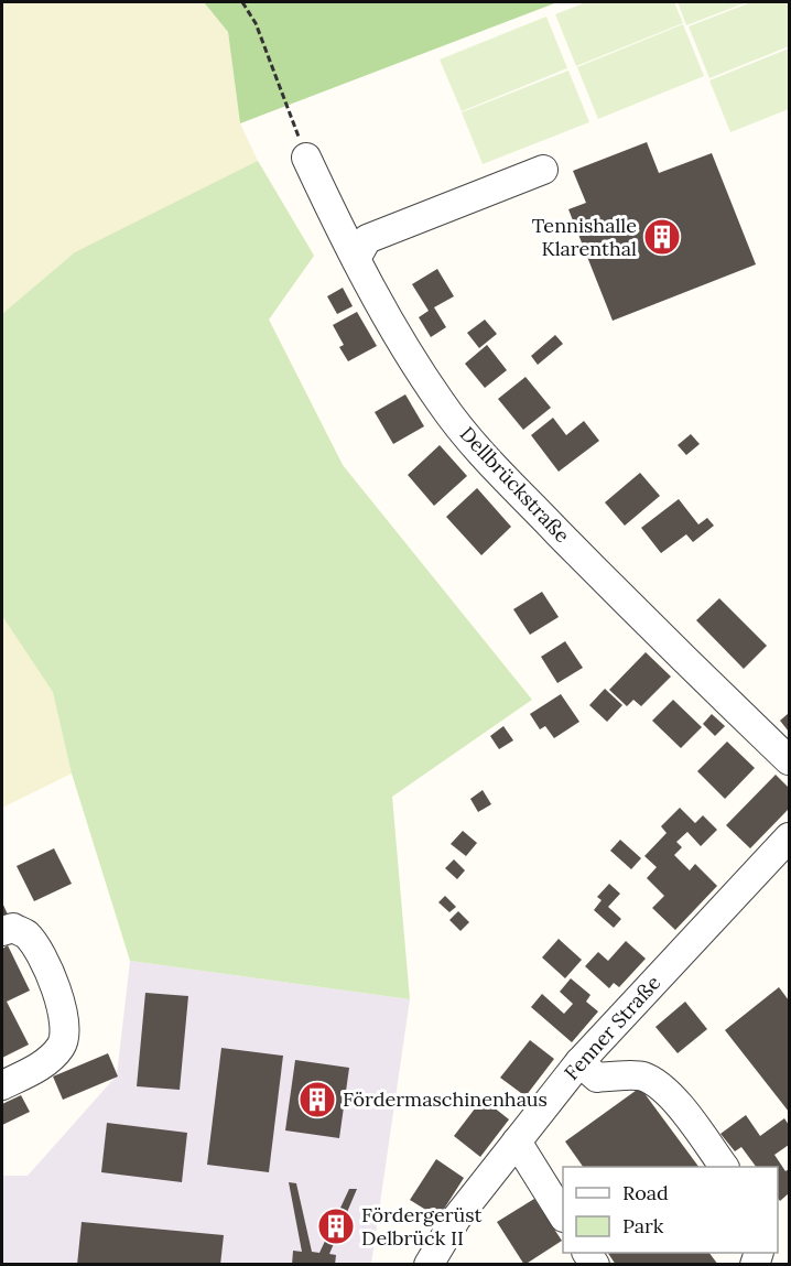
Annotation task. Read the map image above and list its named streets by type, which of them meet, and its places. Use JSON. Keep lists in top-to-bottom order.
{
  "streets": {
    "street": ["Dellbrückstraße", "Fenner Straße"]
  },
  "places": {
    "building": ["Tennishalle Klarenthal", "Fördermaschinenhaus", "Fördergerüst Delbrück II"]
  },
  "legend": ["Road", "Park"]
}
